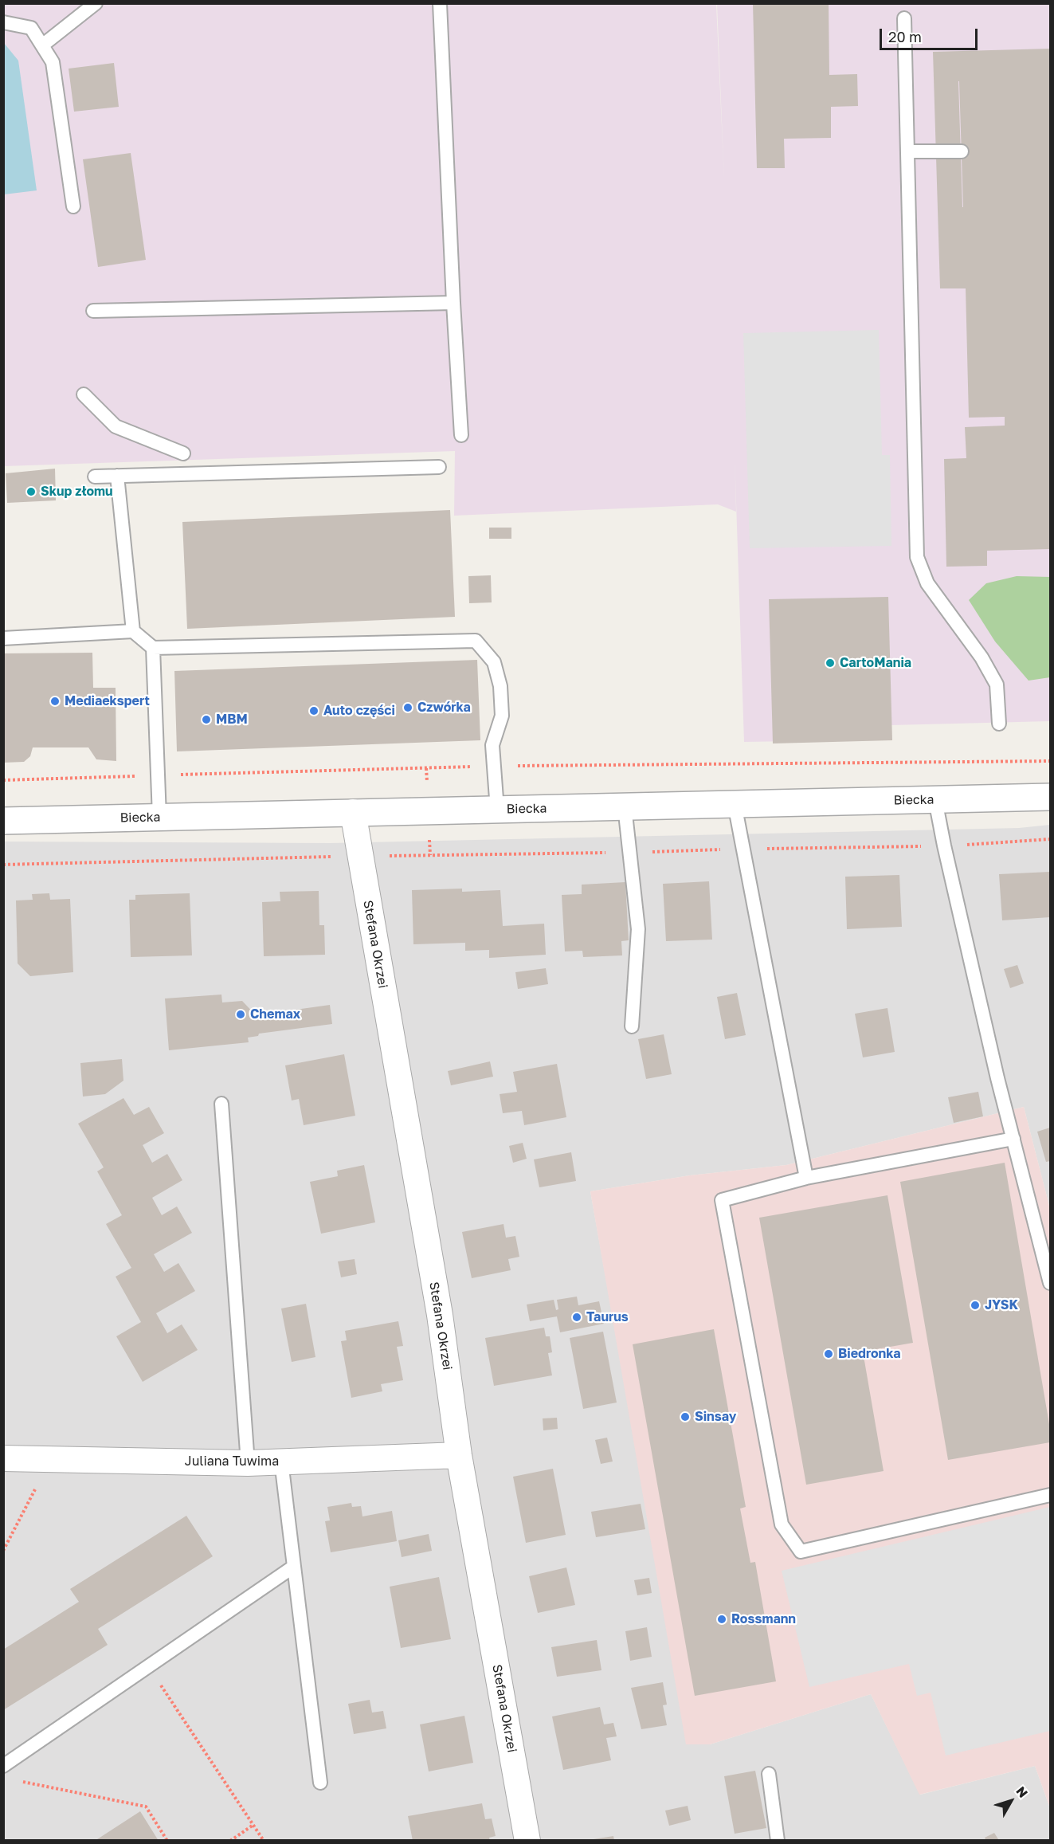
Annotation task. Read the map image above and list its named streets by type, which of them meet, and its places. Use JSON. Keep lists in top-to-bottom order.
{
  "streets": {
    "street": ["Biecka", "Stefana Okrzei", "Juliana Tuwima"]
  },
  "crossings": [
    ["Biecka", "Stefana Okrzei"],
    ["Stefana Okrzei", "Juliana Tuwima"]
  ],
  "places": [
    "Skup złomu",
    "CartoMania",
    "Mediaekspert",
    "Czwórka",
    "Auto części",
    "MBM",
    "Chemax",
    "JYSK",
    "Taurus",
    "Biedronka",
    "Sinsay",
    "Rossmann"
  ],
  "scale_bar": "20 m",
  "north": "top right"
}
